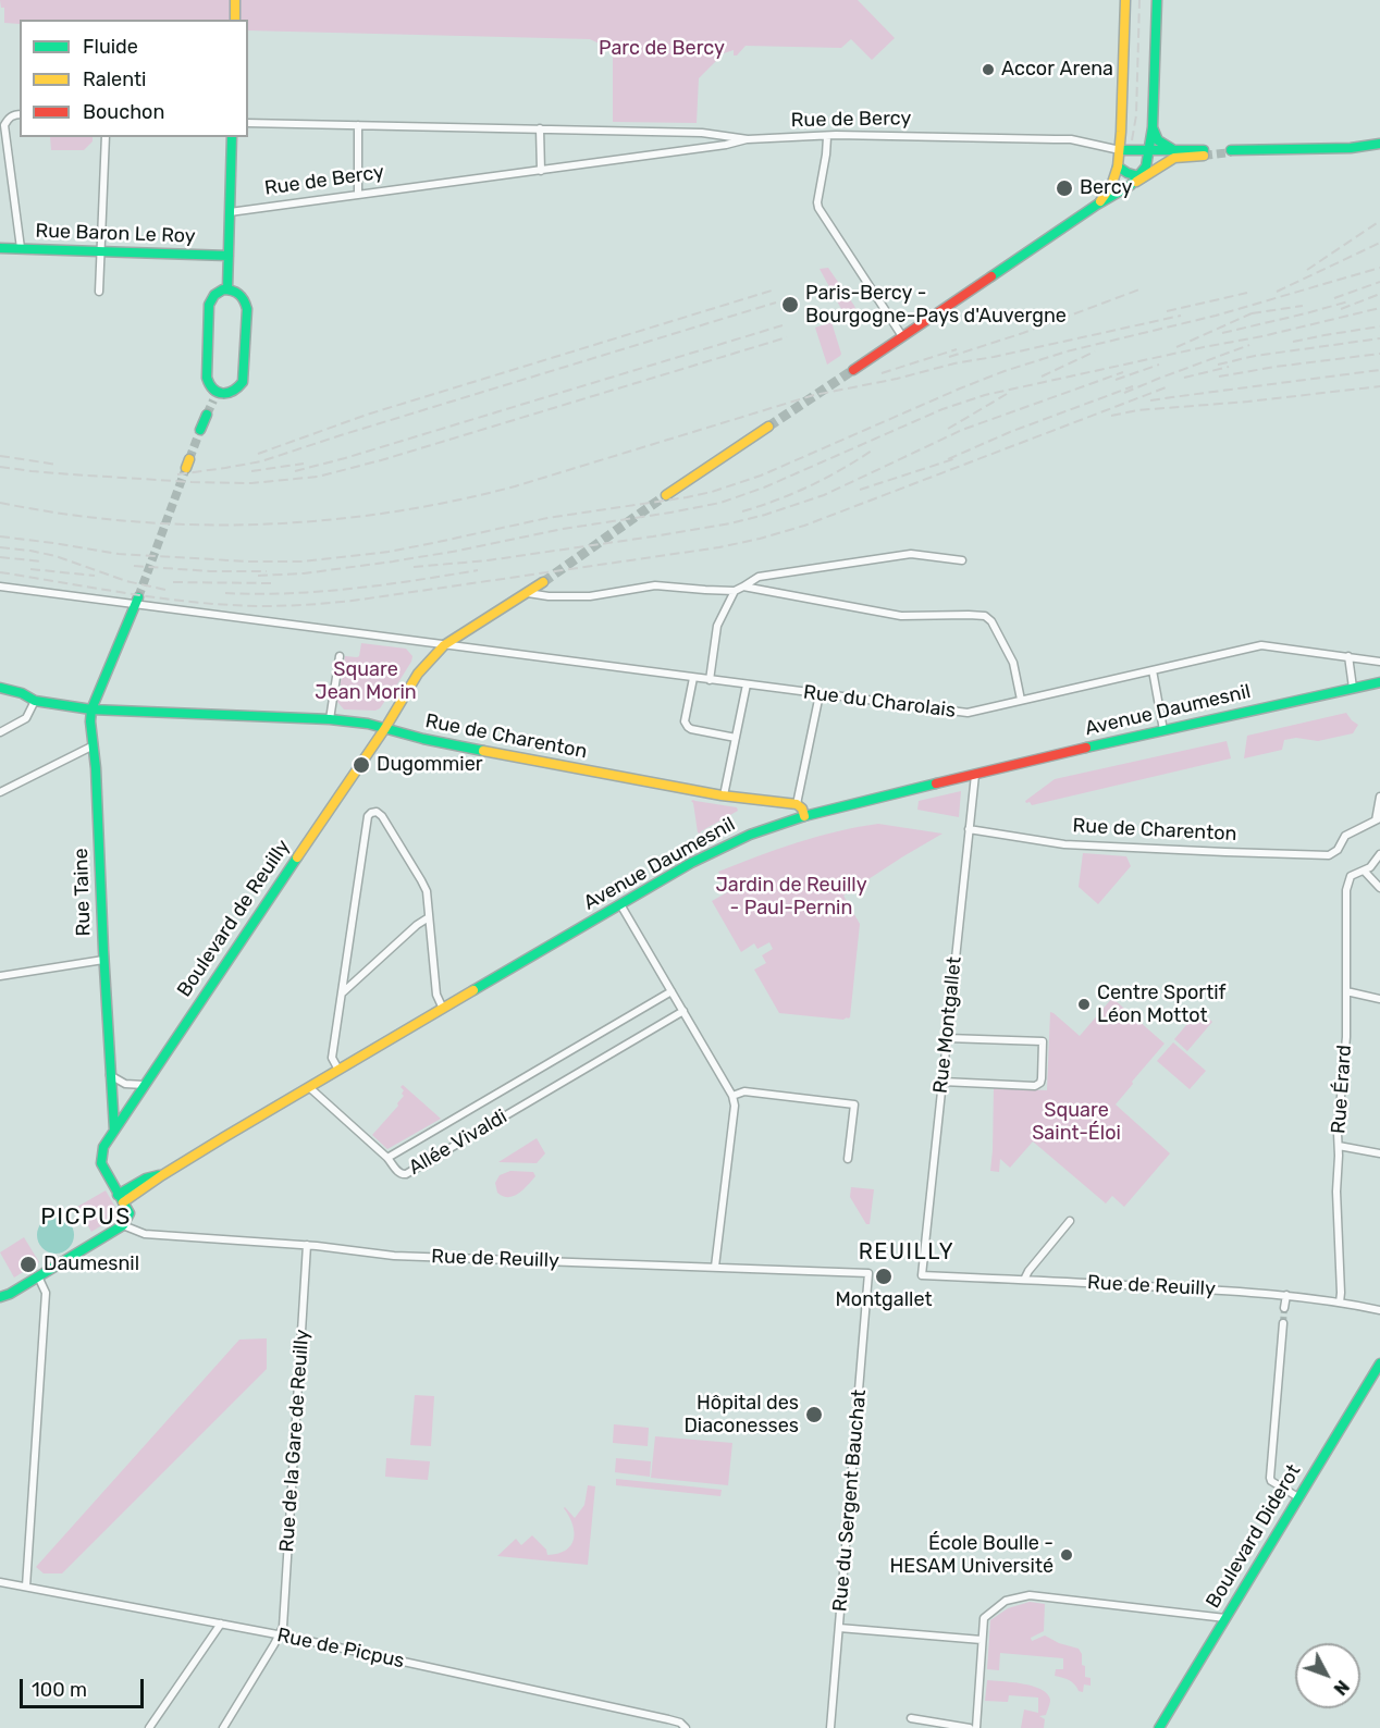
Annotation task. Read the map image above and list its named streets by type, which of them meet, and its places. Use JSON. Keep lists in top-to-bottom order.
{
  "streets": {
    "main road": [
      "Rue de Bercy",
      "Rue Baron Le Roy",
      "Avenue Daumesnil",
      "Rue de Charenton",
      "Rue Taine",
      "Boulevard de Reuilly",
      "Boulevard Diderot"
    ],
    "street": [
      "Rue du Charolais",
      "Rue Montgallet",
      "Rue Érard",
      "Allée Vivaldi",
      "Rue de Reuilly",
      "Rue de la Gare de Reuilly",
      "Rue du Sergent Bauchat",
      "Rue de Picpus"
    ]
  },
  "crossings": [
    ["Rue du Charolais", "Boulevard de Reuilly"],
    ["Avenue Daumesnil", "Boulevard de Reuilly"],
    ["Avenue Daumesnil", "Rue Montgallet"],
    ["Rue de Charenton", "Rue Taine"],
    ["Rue de Charenton", "Boulevard de Reuilly"],
    ["Rue de Charenton", "Rue Montgallet"],
    ["Rue Taine", "Boulevard de Reuilly"],
    ["Rue Montgallet", "Rue de Reuilly"],
    ["Rue Érard", "Rue de Reuilly"],
    ["Rue de Reuilly", "Rue de la Gare de Reuilly"],
    ["Rue de Reuilly", "Rue du Sergent Bauchat"],
    ["Rue de la Gare de Reuilly", "Rue de Picpus"]
  ],
  "districts": ["PICPUS", "REUILLY"],
  "parks": [
    "Parc de Bercy",
    "Square Jean Morin",
    "Jardin de Reuilly - Paul-Pernin",
    "Square Saint-Éloi"
  ],
  "places": [
    "Accor Arena",
    "Bercy",
    "Paris-Bercy - Bourgogne-Pays d'Auvergne",
    "Dugommier",
    "Centre Sportif Léon Mottot",
    "Daumesnil",
    "Montgallet",
    "Hôpital des Diaconesses",
    "École Boulle - HESAM Université"
  ],
  "legend": ["Fluide", "Ralenti", "Bouchon"],
  "scale_bar": "100 m",
  "north": "bottom right"
}
